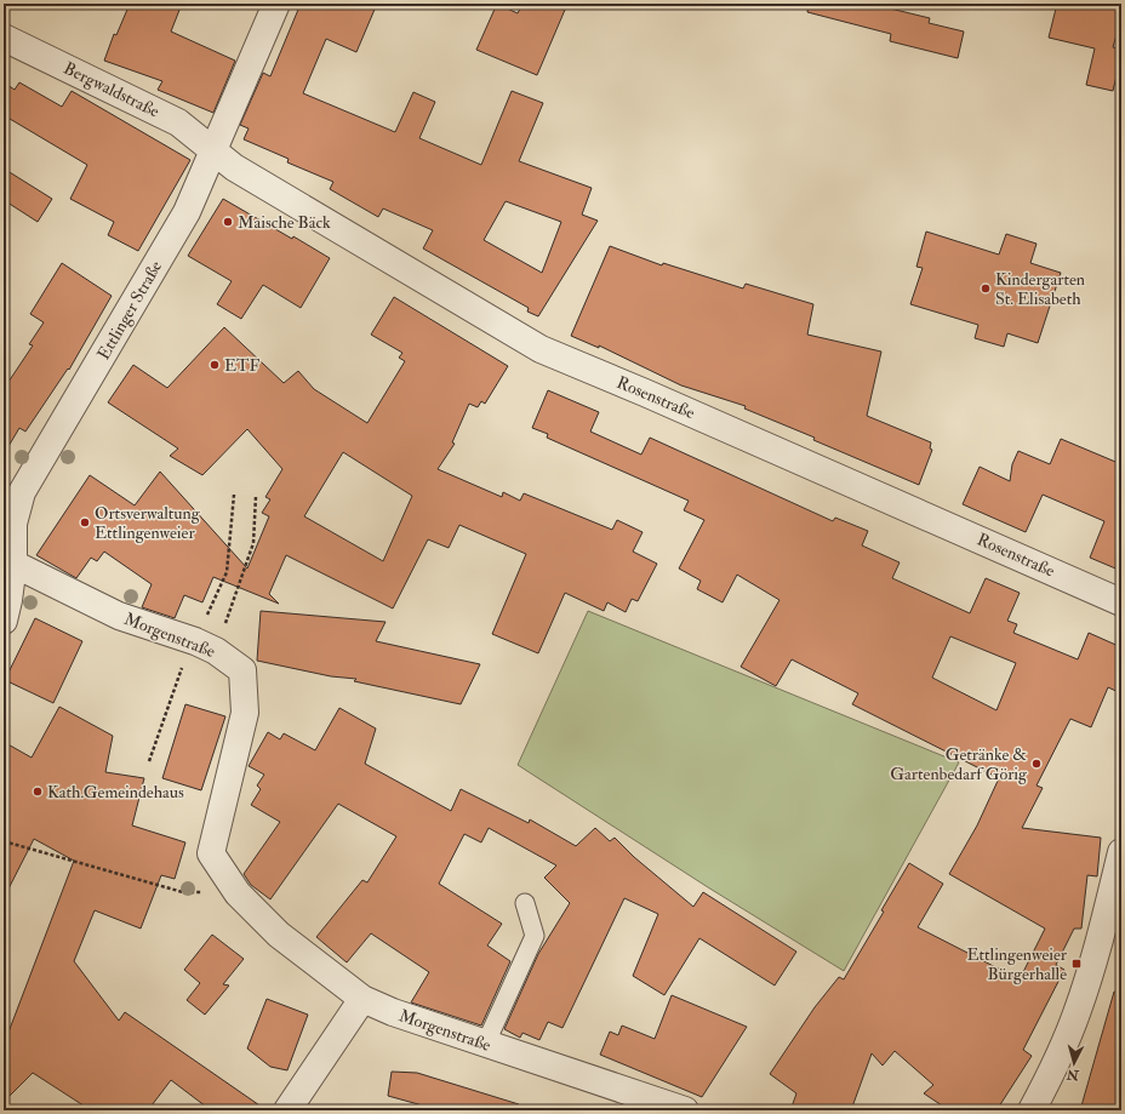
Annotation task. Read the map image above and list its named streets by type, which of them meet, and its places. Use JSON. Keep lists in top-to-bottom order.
{
  "streets": {
    "street": [
      "Bergwaldstraße",
      "Ettlinger Straße",
      "Rosenstraße",
      "Morgenstraße"
    ]
  },
  "crossings": [
    ["Bergwaldstraße", "Ettlinger Straße"],
    ["Bergwaldstraße", "Rosenstraße"],
    ["Ettlinger Straße", "Rosenstraße"],
    ["Ettlinger Straße", "Morgenstraße"]
  ],
  "places": {
    "other": [
      "Maische Bäck",
      "Kindergarten St. Elisabeth",
      "ETF",
      "Ortsverwaltung Ettlingenweier",
      "Getränke & Gartenbedarf Görig",
      "Kath.Gemeindehaus"
    ],
    "transit": ["Ettlingenweier Bürgerhalle"]
  },
  "north": "bottom"
}
